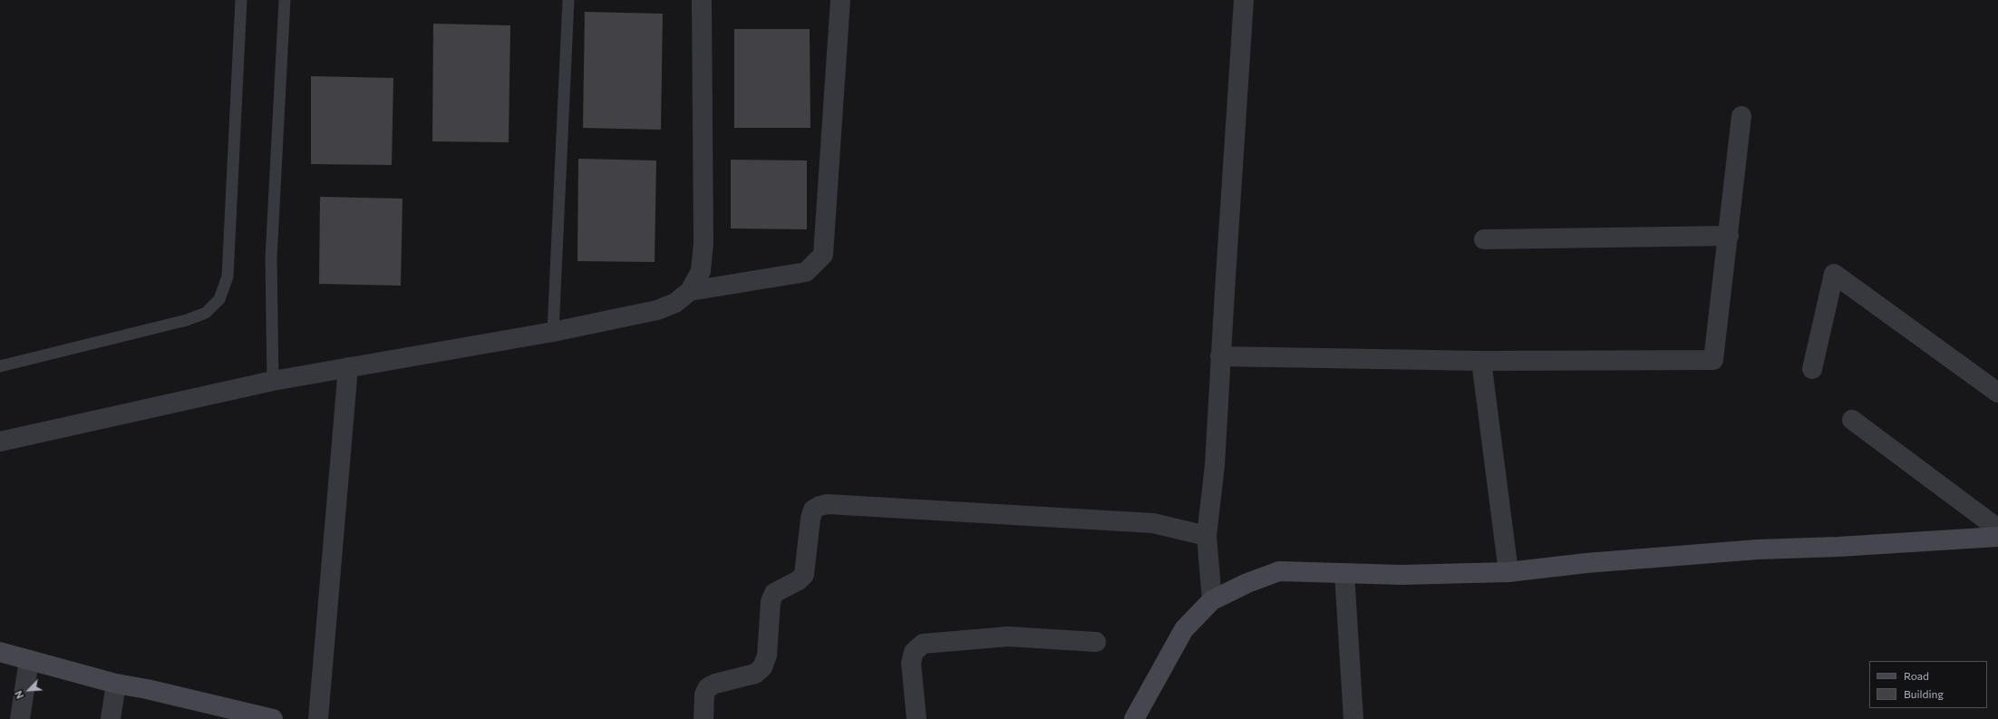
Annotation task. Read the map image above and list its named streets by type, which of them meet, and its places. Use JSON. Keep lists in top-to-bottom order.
{
  "legend": ["Road", "Building"],
  "north": "bottom left"
}
